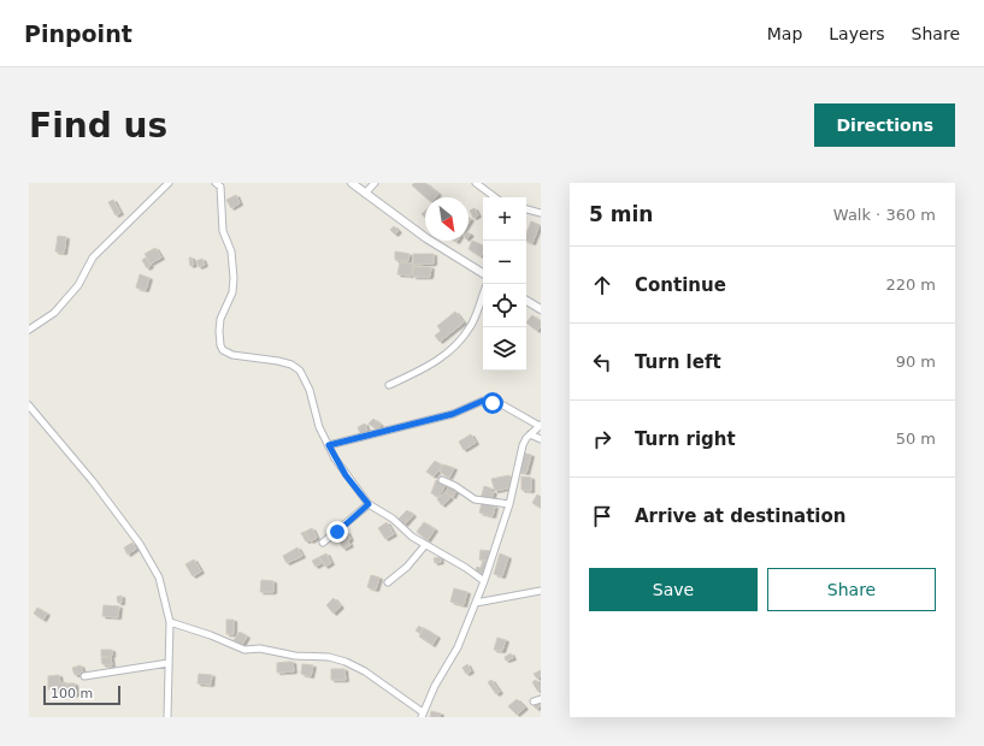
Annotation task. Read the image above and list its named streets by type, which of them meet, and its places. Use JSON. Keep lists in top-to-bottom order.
{
  "scale_bar": "100 m",
  "north": "bottom right",
  "page": {
    "header": "Pinpoint",
    "nav": ["Map", "Layers", "Share"],
    "buttons": [
      "Directions",
      ["Save", "Share"]
    ],
    "title": "Find us",
    "heading": ["5 min", "Walk · 360 m"],
    "map_buttons": ["+", "−"],
    "list": [
      ["Continue", "220 m"],
      ["Turn left", "90 m"],
      ["Turn right", "50 m"],
      "Arrive at destination"
    ],
    "scale": "100 m"
  }
}
